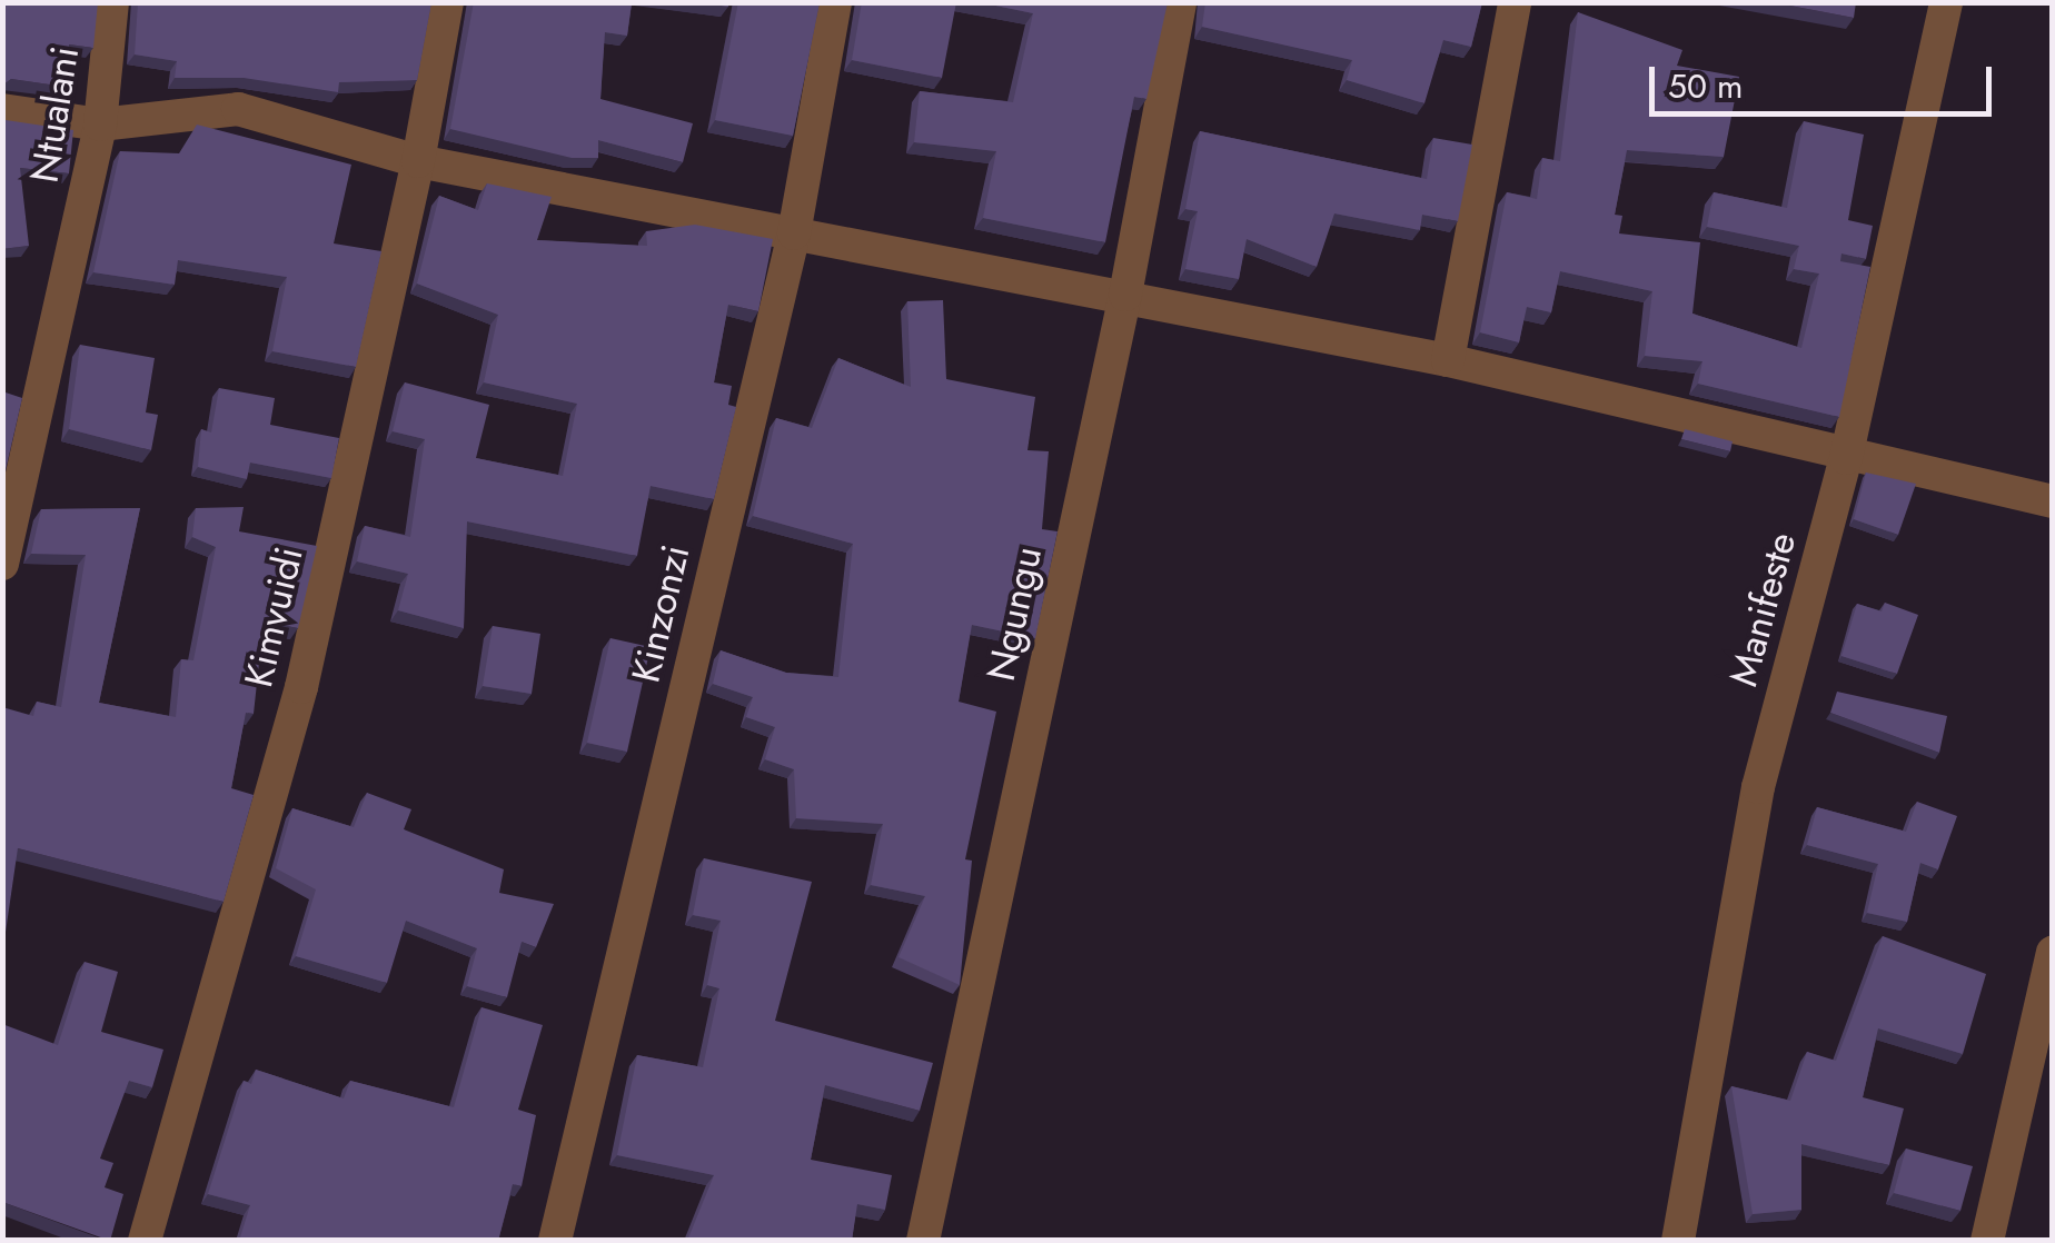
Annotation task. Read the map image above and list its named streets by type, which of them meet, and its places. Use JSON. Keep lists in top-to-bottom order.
{
  "streets": {
    "street": [
      "Ntualani",
      "Manifeste",
      "Kinzonzi",
      "Ngungu",
      "Kimvuidi"
    ]
  },
  "scale_bar": "50 m"
}
